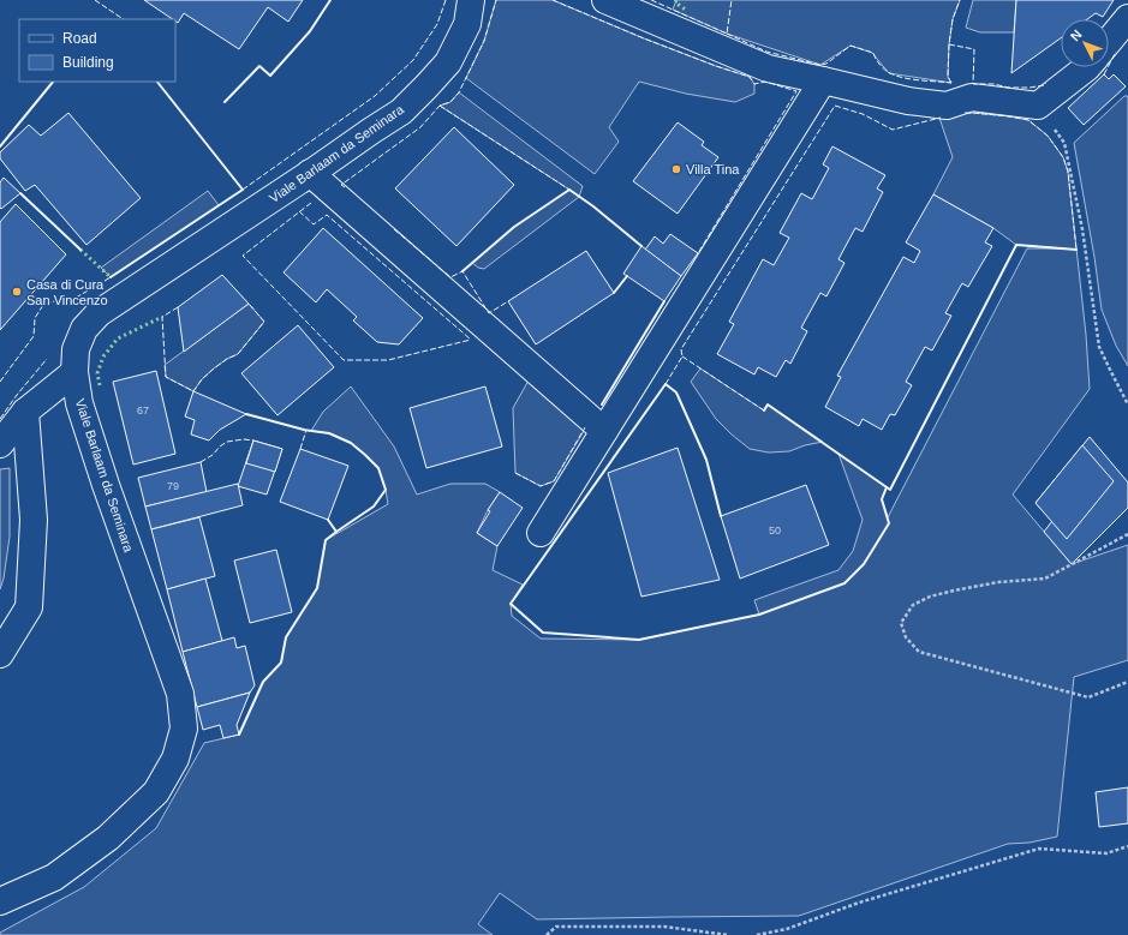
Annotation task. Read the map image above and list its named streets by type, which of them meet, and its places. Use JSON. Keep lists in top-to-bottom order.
{
  "streets": {
    "street": ["Viale Barlaam da Seminara"]
  },
  "places": ["Villa Tina", "Casa di Cura San Vincenzo"],
  "house_numbers": ["67", "79", "50"],
  "legend": ["Road", "Building"],
  "north": "top left"
}
